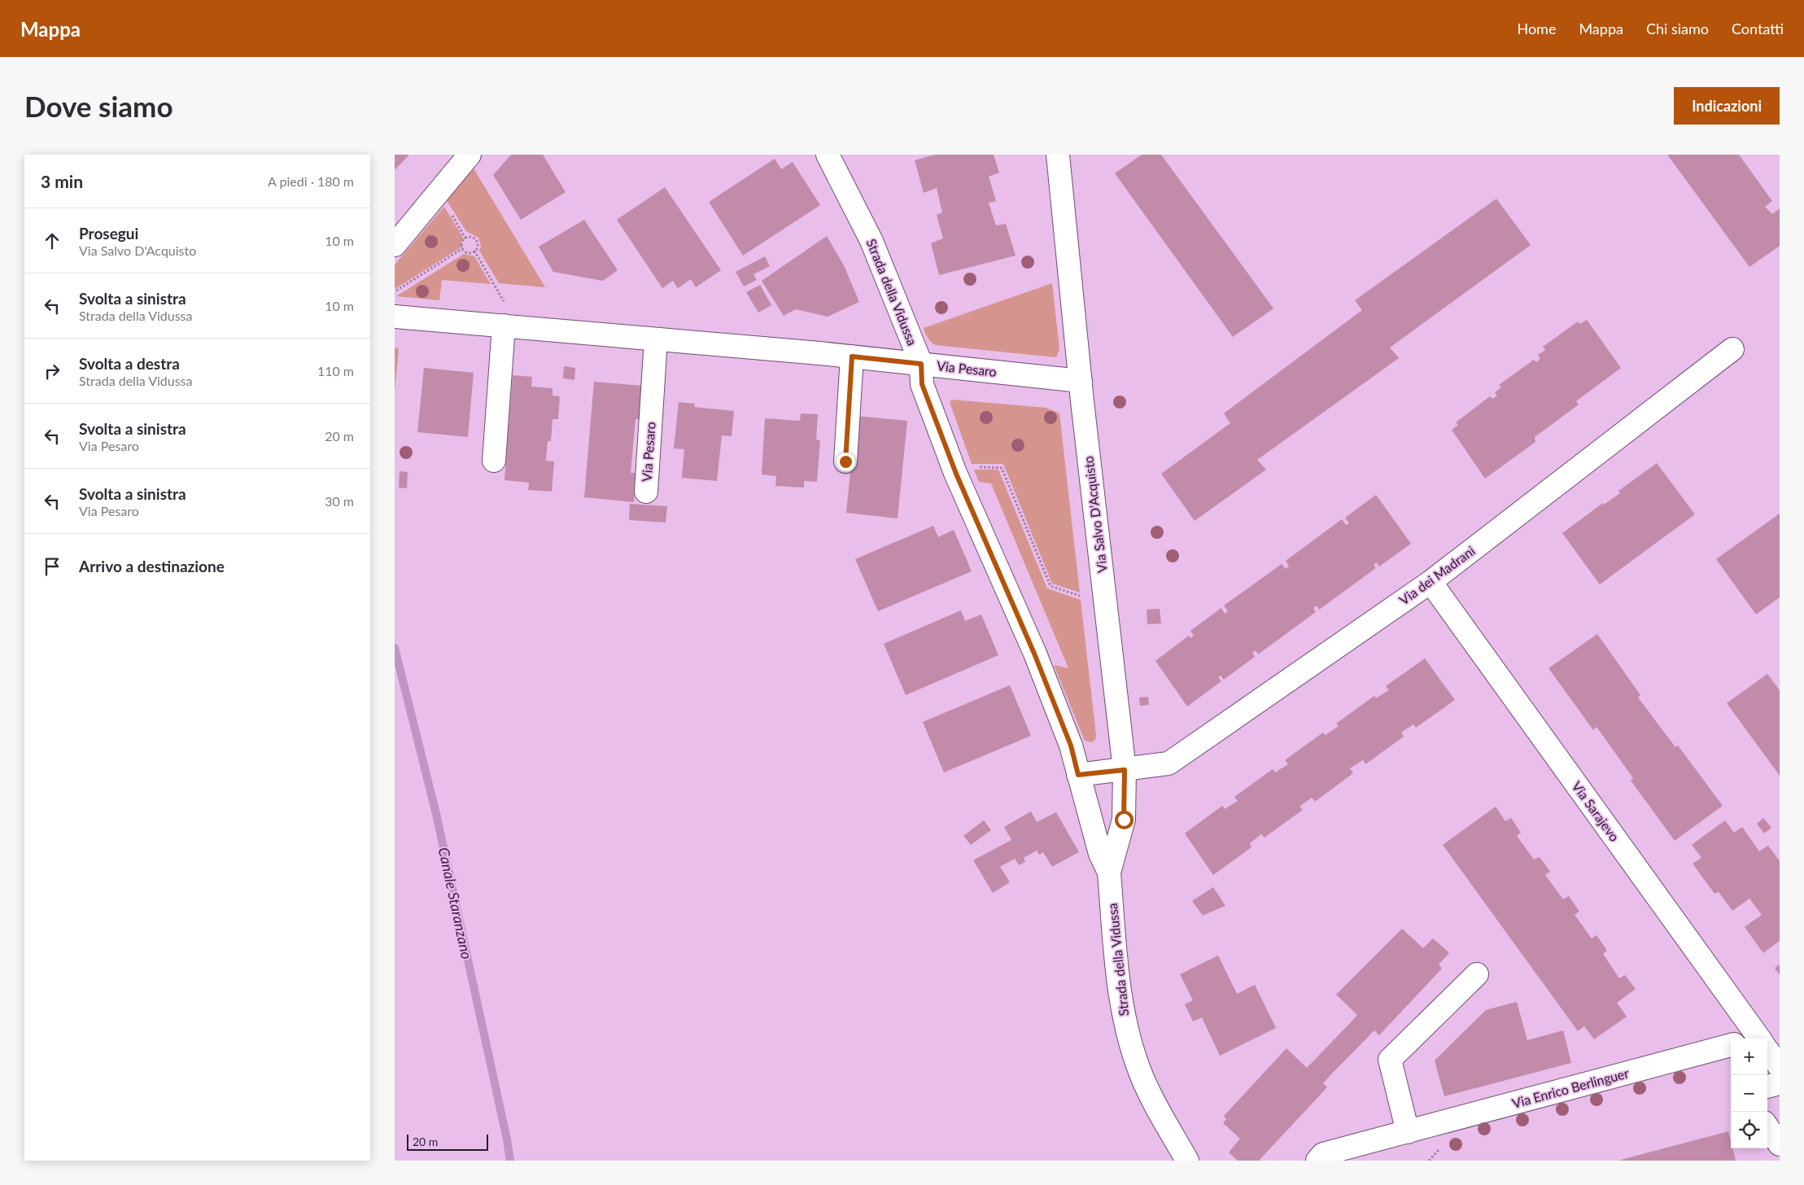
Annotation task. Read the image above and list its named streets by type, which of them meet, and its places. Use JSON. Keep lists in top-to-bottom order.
{
  "streets": {
    "street": [
      "Strada della Vidussa",
      "Via Pesaro",
      "Via Salvo D'Acquisto",
      "Via dei Madrani",
      "Via Sarajevo",
      "Via Enrico Berlinguer"
    ]
  },
  "crossings": [
    ["Strada della Vidussa", "Via Pesaro"],
    ["Strada della Vidussa", "Via Salvo D'Acquisto"],
    ["Via Pesaro", "Via Salvo D'Acquisto"],
    ["Via Salvo D'Acquisto", "Via dei Madrani"],
    ["Via dei Madrani", "Via Sarajevo"]
  ],
  "water": ["Canale Staranzano"],
  "scale_bar": "20 m",
  "page": {
    "header": "Mappa",
    "nav": [
      "Home",
      "Mappa",
      "Chi siamo",
      "Contatti"
    ],
    "buttons": "Indicazioni",
    "title": "Dove siamo",
    "heading": ["3 min", "A piedi · 180 m"],
    "list": [
      ["Prosegui", "Via Salvo D'Acquisto", "10 m"],
      ["Svolta a sinistra", "Strada della Vidussa", "10 m"],
      ["Svolta a destra", "Strada della Vidussa", "110 m"],
      ["Svolta a sinistra", "Via Pesaro", "20 m"],
      ["Svolta a sinistra", "Via Pesaro", "30 m"],
      "Arrivo a destinazione"
    ],
    "map_buttons": ["+", "−"],
    "scale": "20 m"
  }
}
